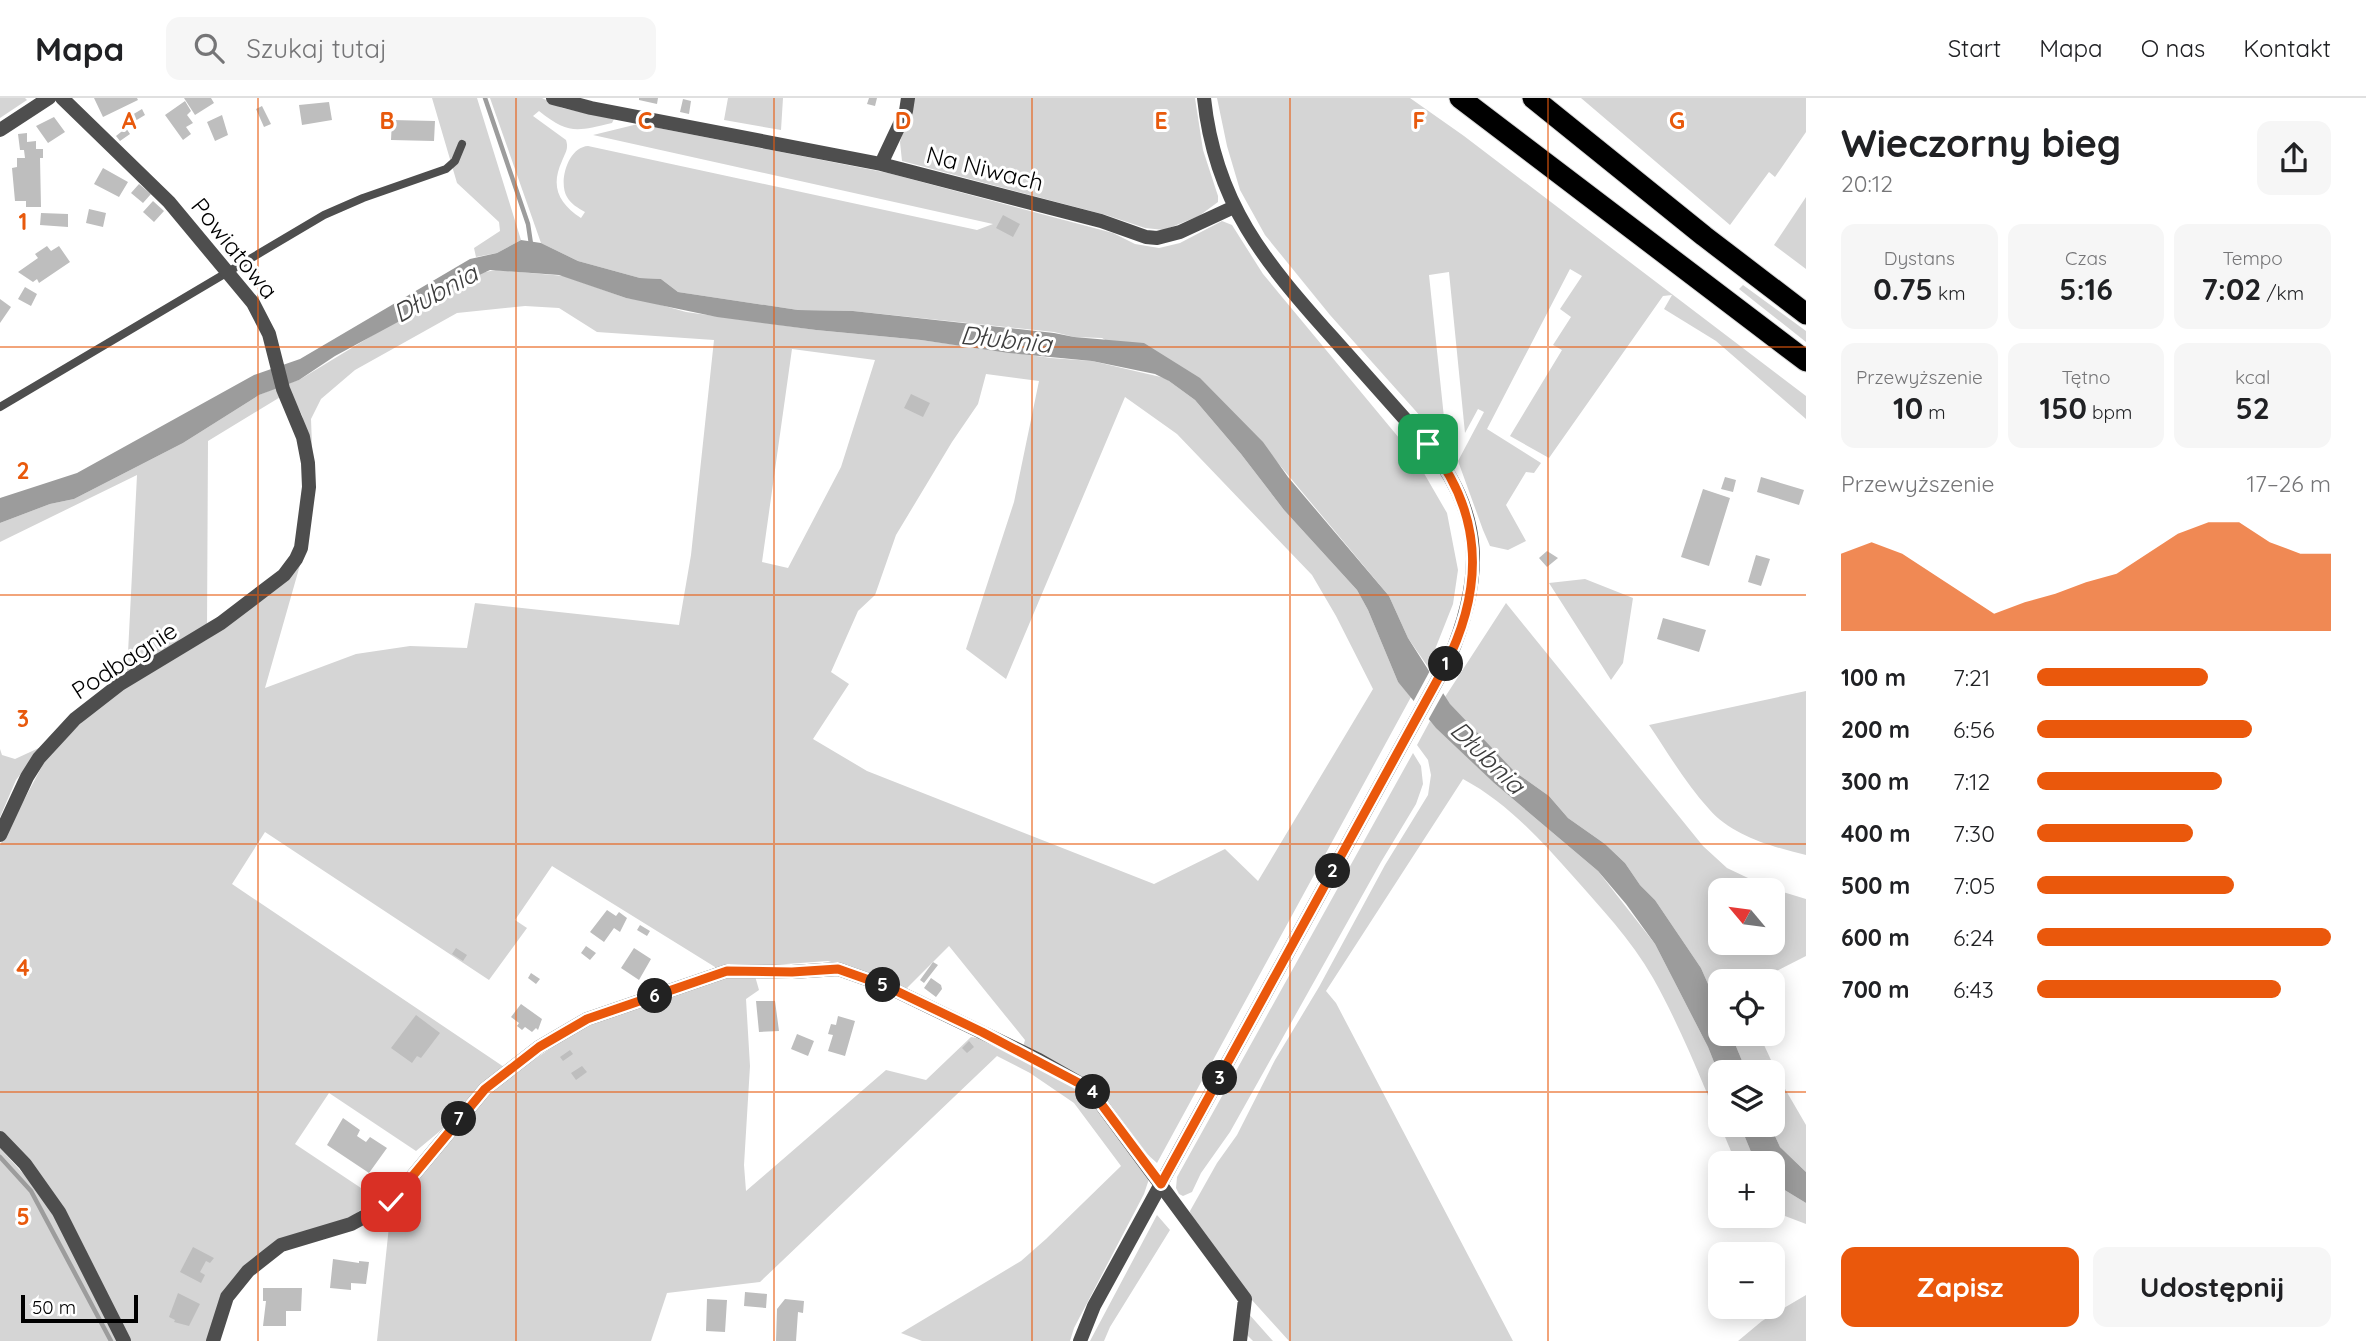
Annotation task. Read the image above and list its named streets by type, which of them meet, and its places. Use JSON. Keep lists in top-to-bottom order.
{
  "streets": {
    "street": ["Na Niwach", "Powiatowa", "Podbagnie"]
  },
  "crossings": [
    ["Powiatowa", "Podbagnie"]
  ],
  "water": ["Dłubnia"],
  "scale_bar": "50 m",
  "north": "top left",
  "page": {
    "header": "Mapa",
    "search": "Szukaj tutaj",
    "nav": [
      "Start",
      "Mapa",
      "O nas",
      "Kontakt"
    ],
    "heading": ["Wieczorny bieg", "20:12"],
    "stats": [
      ["Dystans", "0.75 km"],
      ["Czas", "5:16"],
      ["Tempo", "7:02 /km"],
      ["Przewyższenie", "10 m"],
      ["Tętno", "150 bpm"],
      ["kcal", "52"]
    ],
    "chart": ["Przewyższenie", "17–26 m"],
    "pins": [
      "1",
      "2",
      "5",
      "6",
      "3",
      "4",
      "7"
    ],
    "list": [
      {
        "name": "100 m",
        "note": "7:21"
      },
      {
        "name": "200 m",
        "note": "6:56"
      },
      {
        "name": "300 m",
        "note": "7:12"
      },
      {
        "name": "400 m",
        "note": "7:30"
      },
      {
        "name": "500 m",
        "note": "7:05"
      },
      {
        "name": "600 m",
        "note": "6:24"
      },
      {
        "name": "700 m",
        "note": "6:43"
      }
    ],
    "map_buttons": ["+", "−"],
    "buttons": ["Zapisz", "Udostępnij"],
    "scale": "50 m"
  },
  "grid": {
    "columns": [
      "A",
      "B",
      "C",
      "D",
      "E",
      "F",
      "G"
    ],
    "rows": [
      "1",
      "2",
      "3",
      "4",
      "5"
    ]
  }
}
